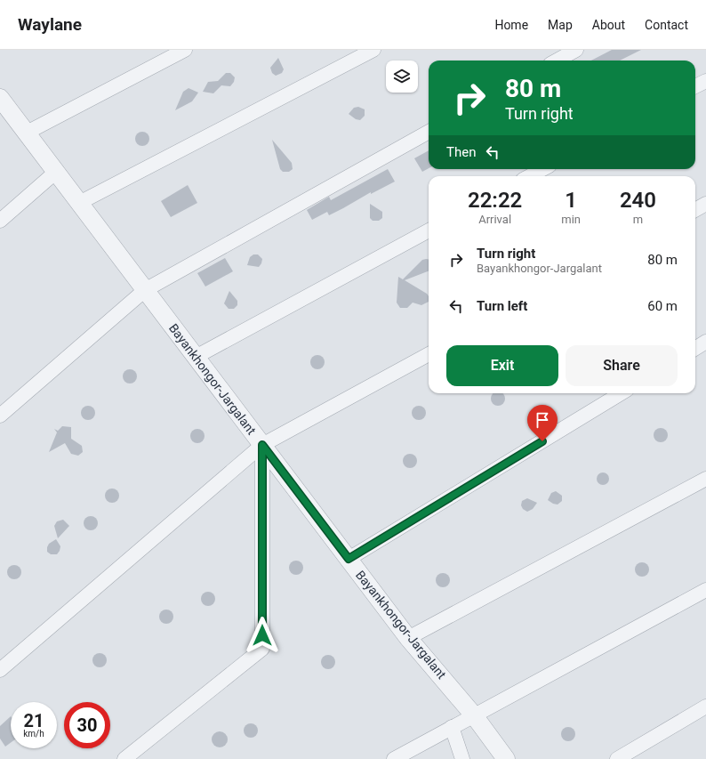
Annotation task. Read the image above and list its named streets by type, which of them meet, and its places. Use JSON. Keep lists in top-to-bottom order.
{
  "streets": {
    "street": ["Bayankhongor-Jargalant"]
  },
  "page": {
    "header": "Waylane",
    "nav": [
      "Home",
      "Map",
      "About",
      "Contact"
    ],
    "turn": ["80 m", "Turn right"],
    "then": "Then",
    "eta": [
      "22:22",
      "Arrival",
      "1",
      "min",
      "240",
      "m"
    ],
    "list": [
      {
        "name": "Turn right",
        "note": "Bayankhongor-Jargalant",
        "value": "80 m"
      },
      {
        "name": "Turn left",
        "value": "60 m"
      }
    ],
    "buttons": ["Exit", "Share"],
    "speed": "21 km/h",
    "limit": "30"
  }
}
